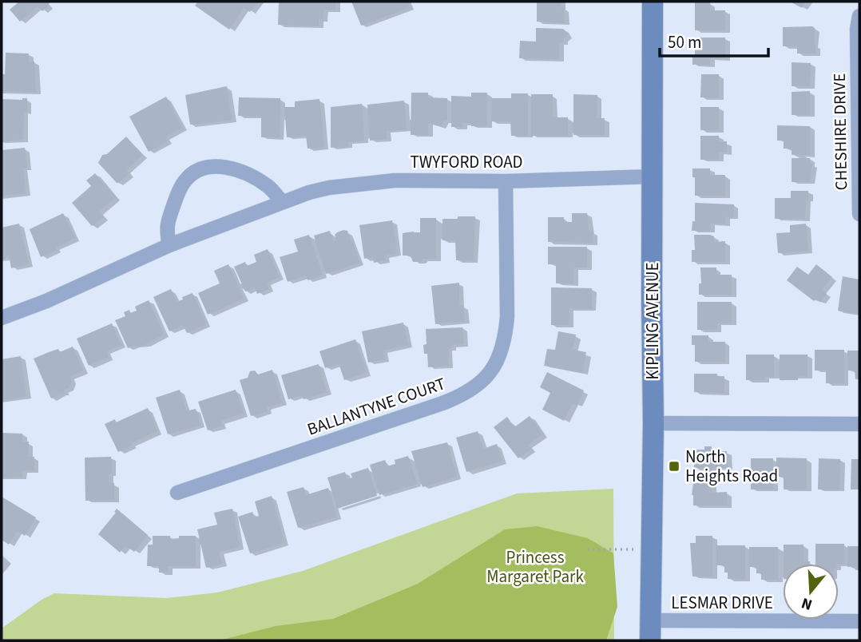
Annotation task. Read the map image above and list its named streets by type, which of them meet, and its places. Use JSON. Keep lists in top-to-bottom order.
{
  "streets": {
    "main road": ["KIPLING AVENUE"],
    "street": [
      "CHESHIRE DRIVE",
      "TWYFORD ROAD",
      "BALLANTYNE COURT",
      "LESMAR DRIVE"
    ]
  },
  "crossings": [
    ["TWYFORD ROAD", "KIPLING AVENUE"],
    ["TWYFORD ROAD", "BALLANTYNE COURT"],
    ["KIPLING AVENUE", "LESMAR DRIVE"]
  ],
  "parks": ["Princess Margaret Park"],
  "places": {
    "transit": ["North Heights Road"]
  },
  "scale_bar": "50 m",
  "north": "bottom"
}
